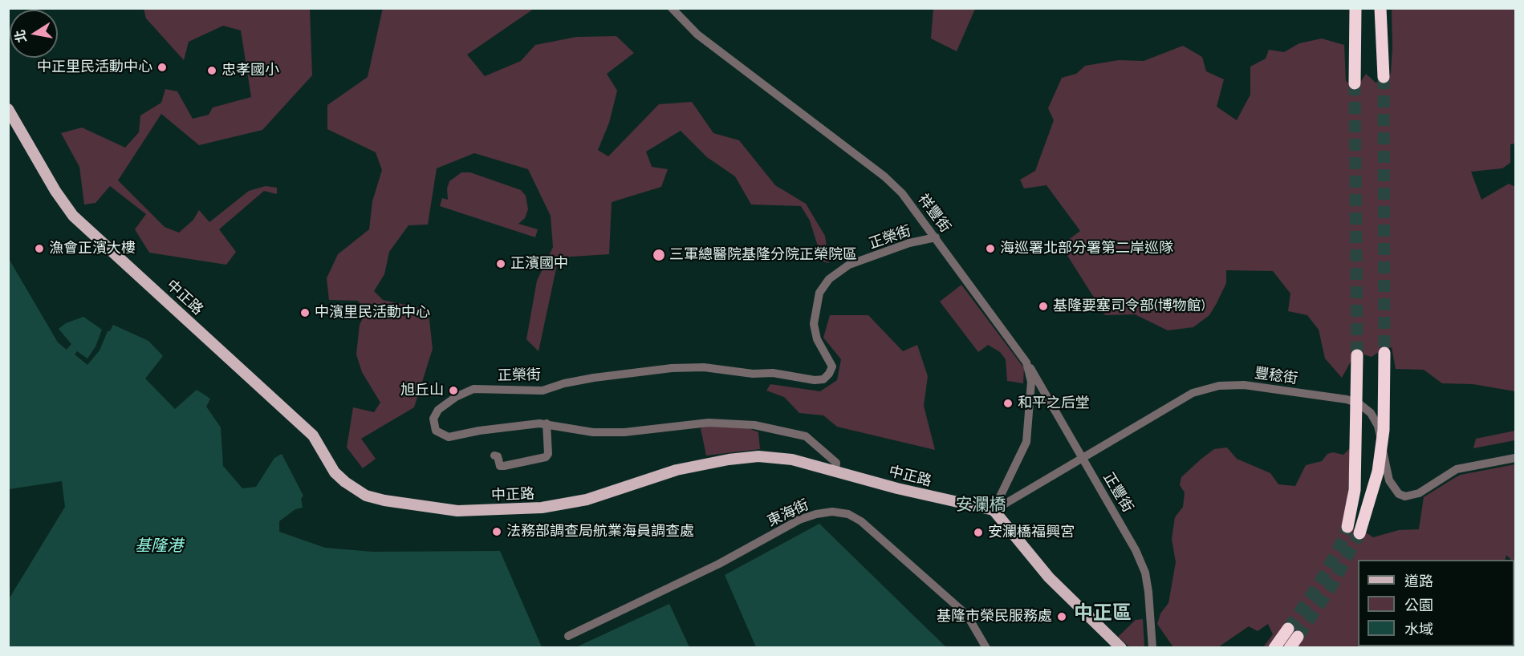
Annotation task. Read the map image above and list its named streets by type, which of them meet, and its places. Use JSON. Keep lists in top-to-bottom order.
{
  "streets": {
    "main road": ["中正路"],
    "street": [
      "祥豐街",
      "正榮街",
      "豐稔街",
      "正豐街",
      "東海街"
    ]
  },
  "crossings": [
    ["祥豐街", "正榮街"],
    ["祥豐街", "中正路"],
    ["祥豐街", "豐稔街"],
    ["祥豐街", "正豐街"],
    ["正榮街", "中正路"],
    ["中正路", "豐稔街"],
    ["豐稔街", "正豐街"]
  ],
  "districts": ["安瀾橋", "中正區"],
  "water": ["基隆港"],
  "places": [
    "中正里民活動中心",
    "忠孝國小",
    "漁會正濱大樓",
    "海巡署北部分署第二岸巡隊",
    "三軍總醫院基隆分院正榮院區",
    "正濱國中",
    "基隆要塞司令部(博物館)",
    "中濱里民活動中心",
    "旭丘山",
    "和平之后堂",
    "法務部調查局航業海員調查處",
    "安瀾橋福興宮",
    "基隆市榮民服務處"
  ],
  "legend": ["道路", "公園", "水域"],
  "north": "left"
}
